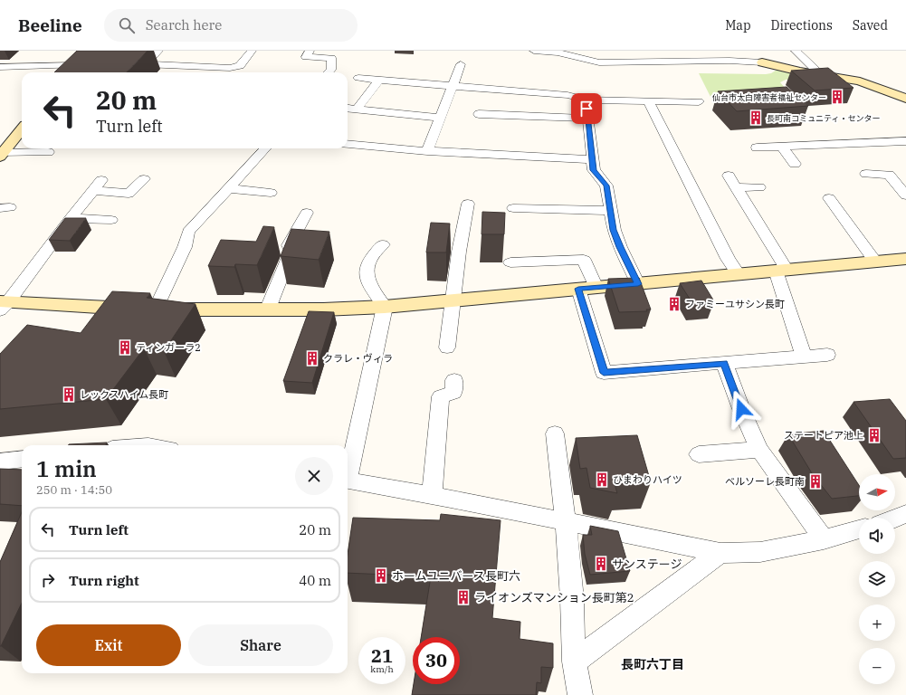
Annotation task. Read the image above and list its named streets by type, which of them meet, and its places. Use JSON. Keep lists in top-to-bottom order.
{
  "districts": ["長町六丁目"],
  "places": {
    "building": [
      "仙台市太白障害者福祉センター",
      "長町南コミュニティ・センター",
      "ファミーユサシン長町",
      "ティンガーラ2",
      "クラレ・ヴィラ",
      "レックスハイム長町",
      "ステートピア池上",
      "ひまわりハイツ",
      "ベルソーレ長町南",
      "サンステージ",
      "ホームユニバース長町六",
      "ライオンズマンション長町第2"
    ]
  },
  "north": "right",
  "page": {
    "header": "Beeline",
    "search": "Search here",
    "nav": ["Map", "Directions", "Saved"],
    "turn": ["20 m", "Turn left"],
    "heading": ["1 min", "250 m · 14:50"],
    "map_buttons": ["+", "−"],
    "list": [
      {
        "name": "Turn left",
        "value": "20 m"
      },
      {
        "name": "Turn right",
        "value": "40 m"
      }
    ],
    "buttons": ["Exit", "Share"],
    "speed": "21 km/h",
    "limit": "30"
  }
}
